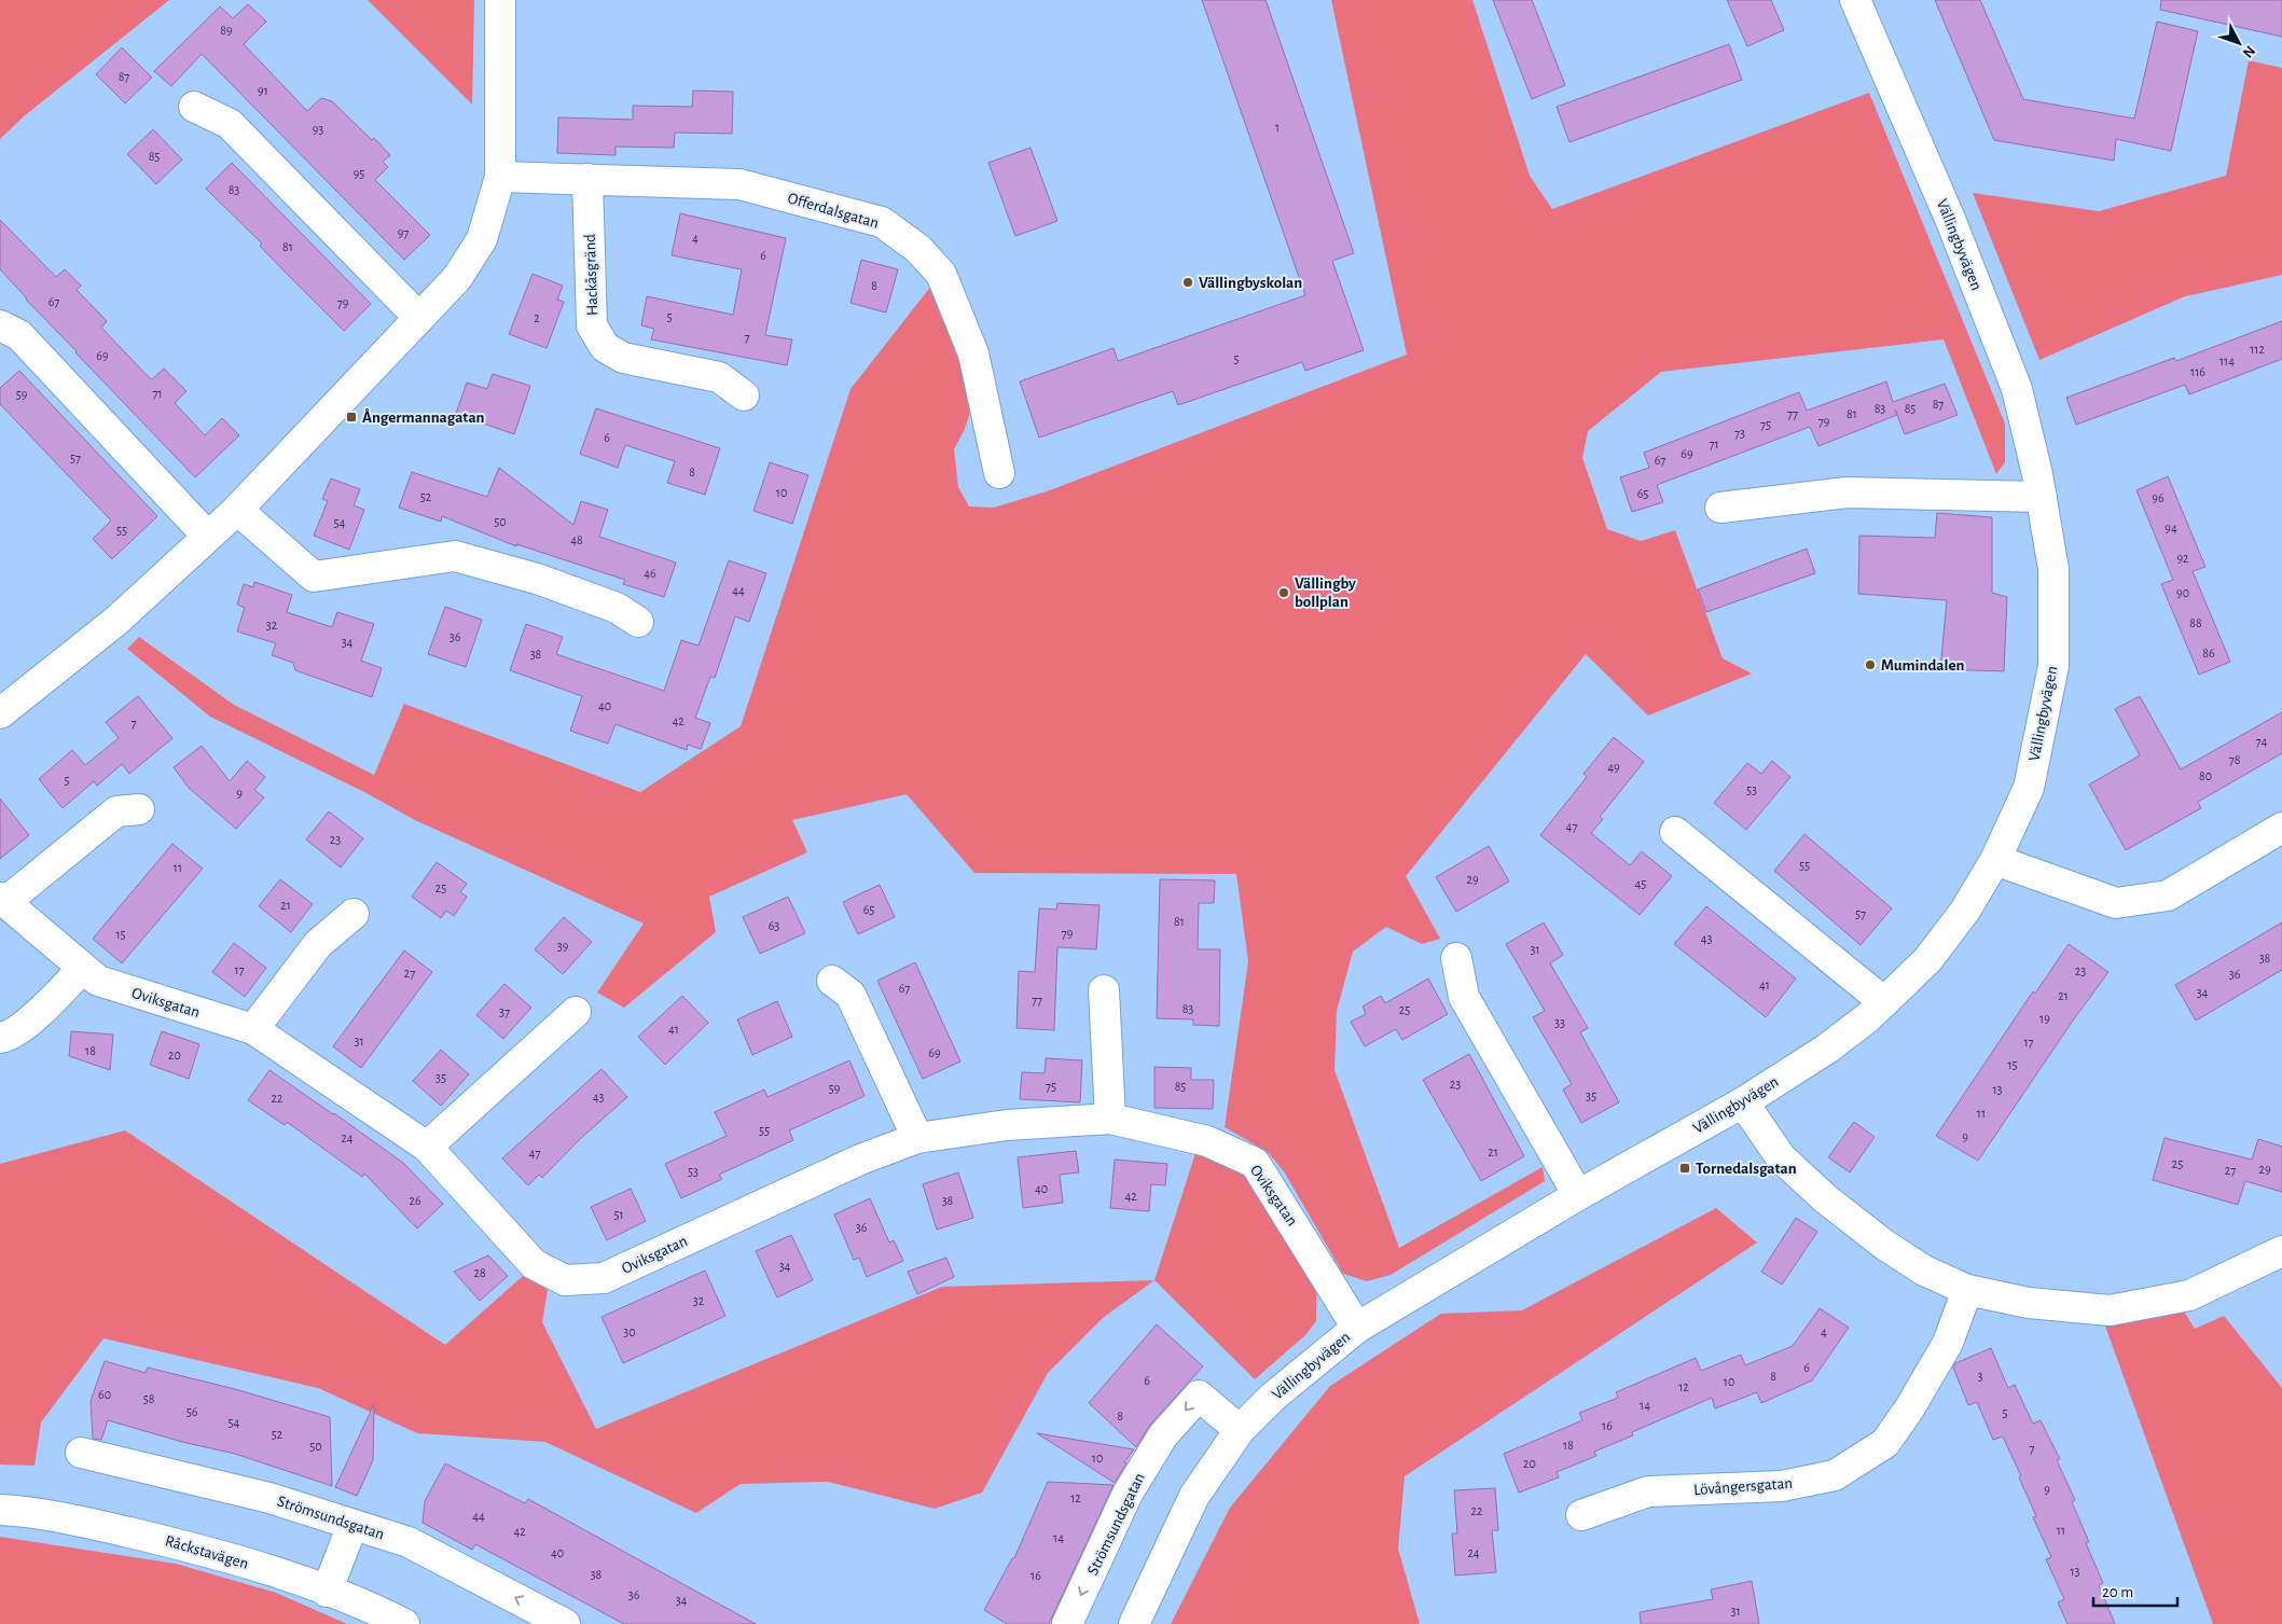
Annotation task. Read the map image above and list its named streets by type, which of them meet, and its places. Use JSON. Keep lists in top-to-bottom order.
{
  "streets": {
    "street": [
      "Offerdalsgatan",
      "Vällingbyvägen",
      "Hackåsgränd",
      "Oviksgatan",
      "Lövångersgatan",
      "Strömsundsgatan",
      "Råckstavägen"
    ]
  },
  "crossings": [
    ["Offerdalsgatan", "Hackåsgränd"],
    ["Vällingbyvägen", "Oviksgatan"],
    ["Vällingbyvägen", "Strömsundsgatan"]
  ],
  "places": {
    "other": ["Vällingbyskolan", "Vällingby bollplan", "Mumindalen"],
    "transit": ["Ångermannagatan", "Tornedalsgatan"]
  },
  "house_numbers": [
    "89",
    "87",
    "91",
    "1",
    "93",
    "85",
    "95",
    "83",
    "97",
    "4",
    "81",
    "6",
    "8",
    "67",
    "79",
    "5",
    "2",
    "7",
    "112",
    "69",
    "5",
    "114",
    "116",
    "71",
    "59",
    "87",
    "83",
    "85",
    "77",
    "81",
    "79",
    "75",
    "73",
    "6",
    "71",
    "69",
    "57",
    "67",
    "8",
    "10",
    "65",
    "52",
    "96",
    "50",
    "54",
    "94",
    "55",
    "48",
    "92",
    "46",
    "44",
    "90",
    "88",
    "32",
    "36",
    "34",
    "86",
    "38",
    "40",
    "42",
    "7",
    "74",
    "78",
    "49",
    "80",
    "5",
    "53",
    "9",
    "47",
    "23",
    "55",
    "11",
    "29",
    "45",
    "25",
    "21",
    "65",
    "57",
    "81",
    "63",
    "79",
    "15",
    "43",
    "39",
    "31",
    "38",
    "17",
    "23",
    "27",
    "36",
    "41",
    "67",
    "34",
    "21",
    "77",
    "83",
    "25",
    "37",
    "19",
    "33",
    "41",
    "31",
    "17",
    "18",
    "69",
    "20",
    "15",
    "35",
    "23",
    "75",
    "85",
    "59",
    "13",
    "35",
    "43",
    "22",
    "11",
    "55",
    "9",
    "24",
    "21",
    "47",
    "25",
    "29",
    "27",
    "53",
    "40",
    "42",
    "26",
    "38",
    "51",
    "36",
    "34",
    "28",
    "32",
    "30",
    "4",
    "6",
    "8",
    "3",
    "6",
    "10",
    "12",
    "60",
    "58",
    "14",
    "56",
    "5",
    "8",
    "54",
    "16",
    "52",
    "18",
    "50",
    "7",
    "10",
    "20",
    "9",
    "12",
    "22",
    "44",
    "11",
    "42",
    "14",
    "40",
    "24",
    "13",
    "38",
    "16",
    "36",
    "34",
    "31"
  ],
  "scale_bar": "20 m",
  "north": "bottom right"
}
